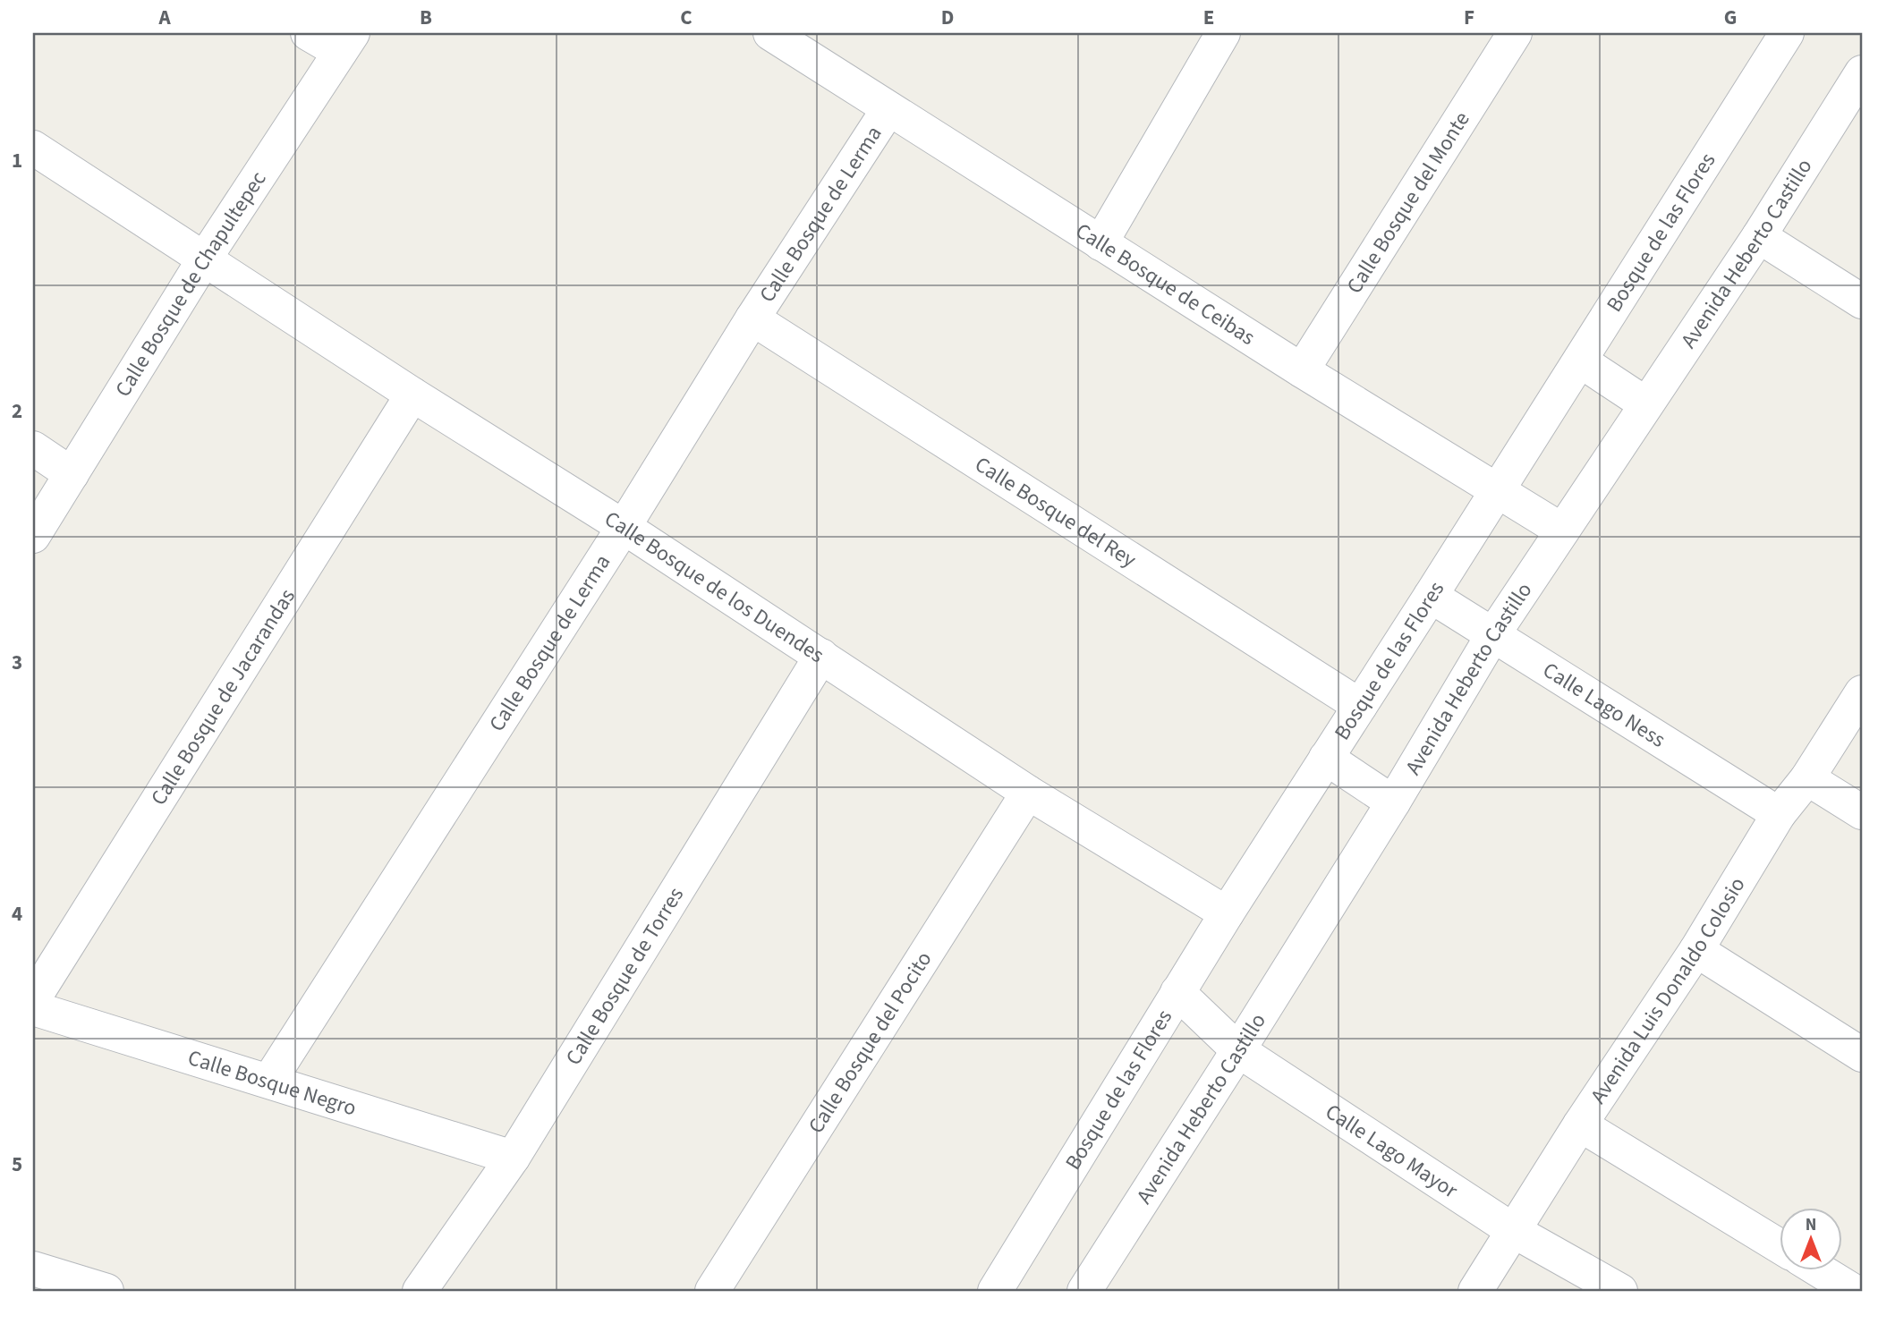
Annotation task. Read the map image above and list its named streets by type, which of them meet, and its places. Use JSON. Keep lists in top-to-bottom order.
{
  "streets": {
    "street": [
      "Calle Bosque del Monte",
      "Calle Bosque de Lerma",
      "Bosque de las Flores",
      "Avenida Heberto Castillo",
      "Calle Bosque de Chapultepec",
      "Calle Bosque de Ceibas",
      "Calle Bosque del Rey",
      "Calle Bosque de los Duendes",
      "Calle Bosque de Jacarandas",
      "Calle Lago Ness",
      "Calle Bosque de Torres",
      "Avenida Luis Donaldo Colosio",
      "Calle Bosque del Pocito",
      "Calle Bosque Negro",
      "Calle Lago Mayor"
    ]
  },
  "crossings": [
    ["Calle Bosque del Monte", "Calle Bosque de Ceibas"],
    ["Calle Bosque de Lerma", "Calle Bosque de Ceibas"],
    ["Calle Bosque de Lerma", "Calle Bosque del Rey"],
    ["Calle Bosque de Lerma", "Calle Bosque de los Duendes"],
    ["Calle Bosque de Lerma", "Calle Bosque Negro"],
    ["Bosque de las Flores", "Calle Bosque de Ceibas"],
    ["Bosque de las Flores", "Calle Bosque del Rey"],
    ["Bosque de las Flores", "Calle Bosque de los Duendes"],
    ["Bosque de las Flores", "Calle Lago Ness"],
    ["Bosque de las Flores", "Calle Lago Mayor"],
    ["Avenida Heberto Castillo", "Calle Bosque de Ceibas"],
    ["Avenida Heberto Castillo", "Calle Lago Ness"],
    ["Avenida Heberto Castillo", "Calle Lago Mayor"],
    ["Calle Bosque de Chapultepec", "Calle Bosque de los Duendes"],
    ["Calle Bosque de los Duendes", "Calle Bosque de Jacarandas"],
    ["Calle Bosque de los Duendes", "Calle Bosque de Torres"],
    ["Calle Bosque de los Duendes", "Calle Bosque del Pocito"],
    ["Calle Lago Ness", "Avenida Luis Donaldo Colosio"],
    ["Calle Bosque de Torres", "Calle Bosque Negro"],
    ["Avenida Luis Donaldo Colosio", "Calle Lago Mayor"]
  ],
  "north": "top",
  "grid": {
    "columns": [
      "A",
      "B",
      "C",
      "D",
      "E",
      "F",
      "G"
    ],
    "rows": [
      "1",
      "2",
      "3",
      "4",
      "5"
    ]
  }
}
